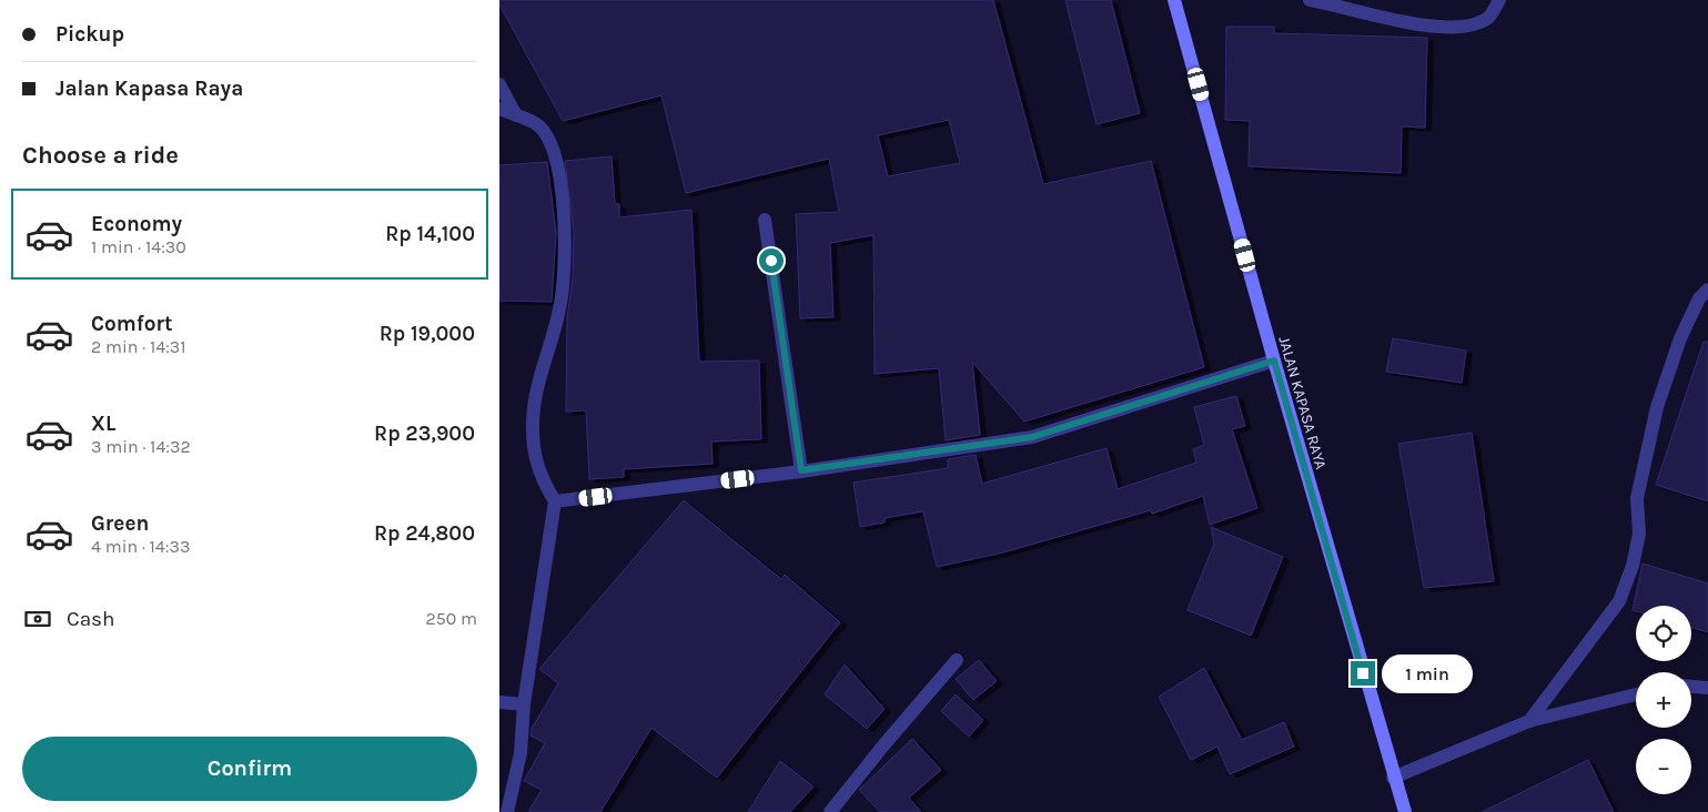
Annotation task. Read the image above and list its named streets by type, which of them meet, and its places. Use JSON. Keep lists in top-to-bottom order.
{
  "streets": {
    "main road": ["JALAN KAPASA RAYA"]
  },
  "page": {
    "banner": ["Pickup", "Jalan Kapasa Raya"],
    "heading": "Choose a ride",
    "list": [
      {
        "name": "Economy",
        "note": "1 min · 14:30",
        "value": "Rp 14,100"
      },
      {
        "name": "Comfort",
        "note": "2 min · 14:31",
        "value": "Rp 19,000"
      },
      {
        "name": "XL",
        "note": "3 min · 14:32",
        "value": "Rp 23,900"
      },
      {
        "name": "Green",
        "note": "4 min · 14:33",
        "value": "Rp 24,800"
      }
    ],
    "pay": ["Cash", "250 m"],
    "map_buttons": ["+", "−"],
    "bubble": "1 min",
    "buttons": "Confirm"
  }
}
